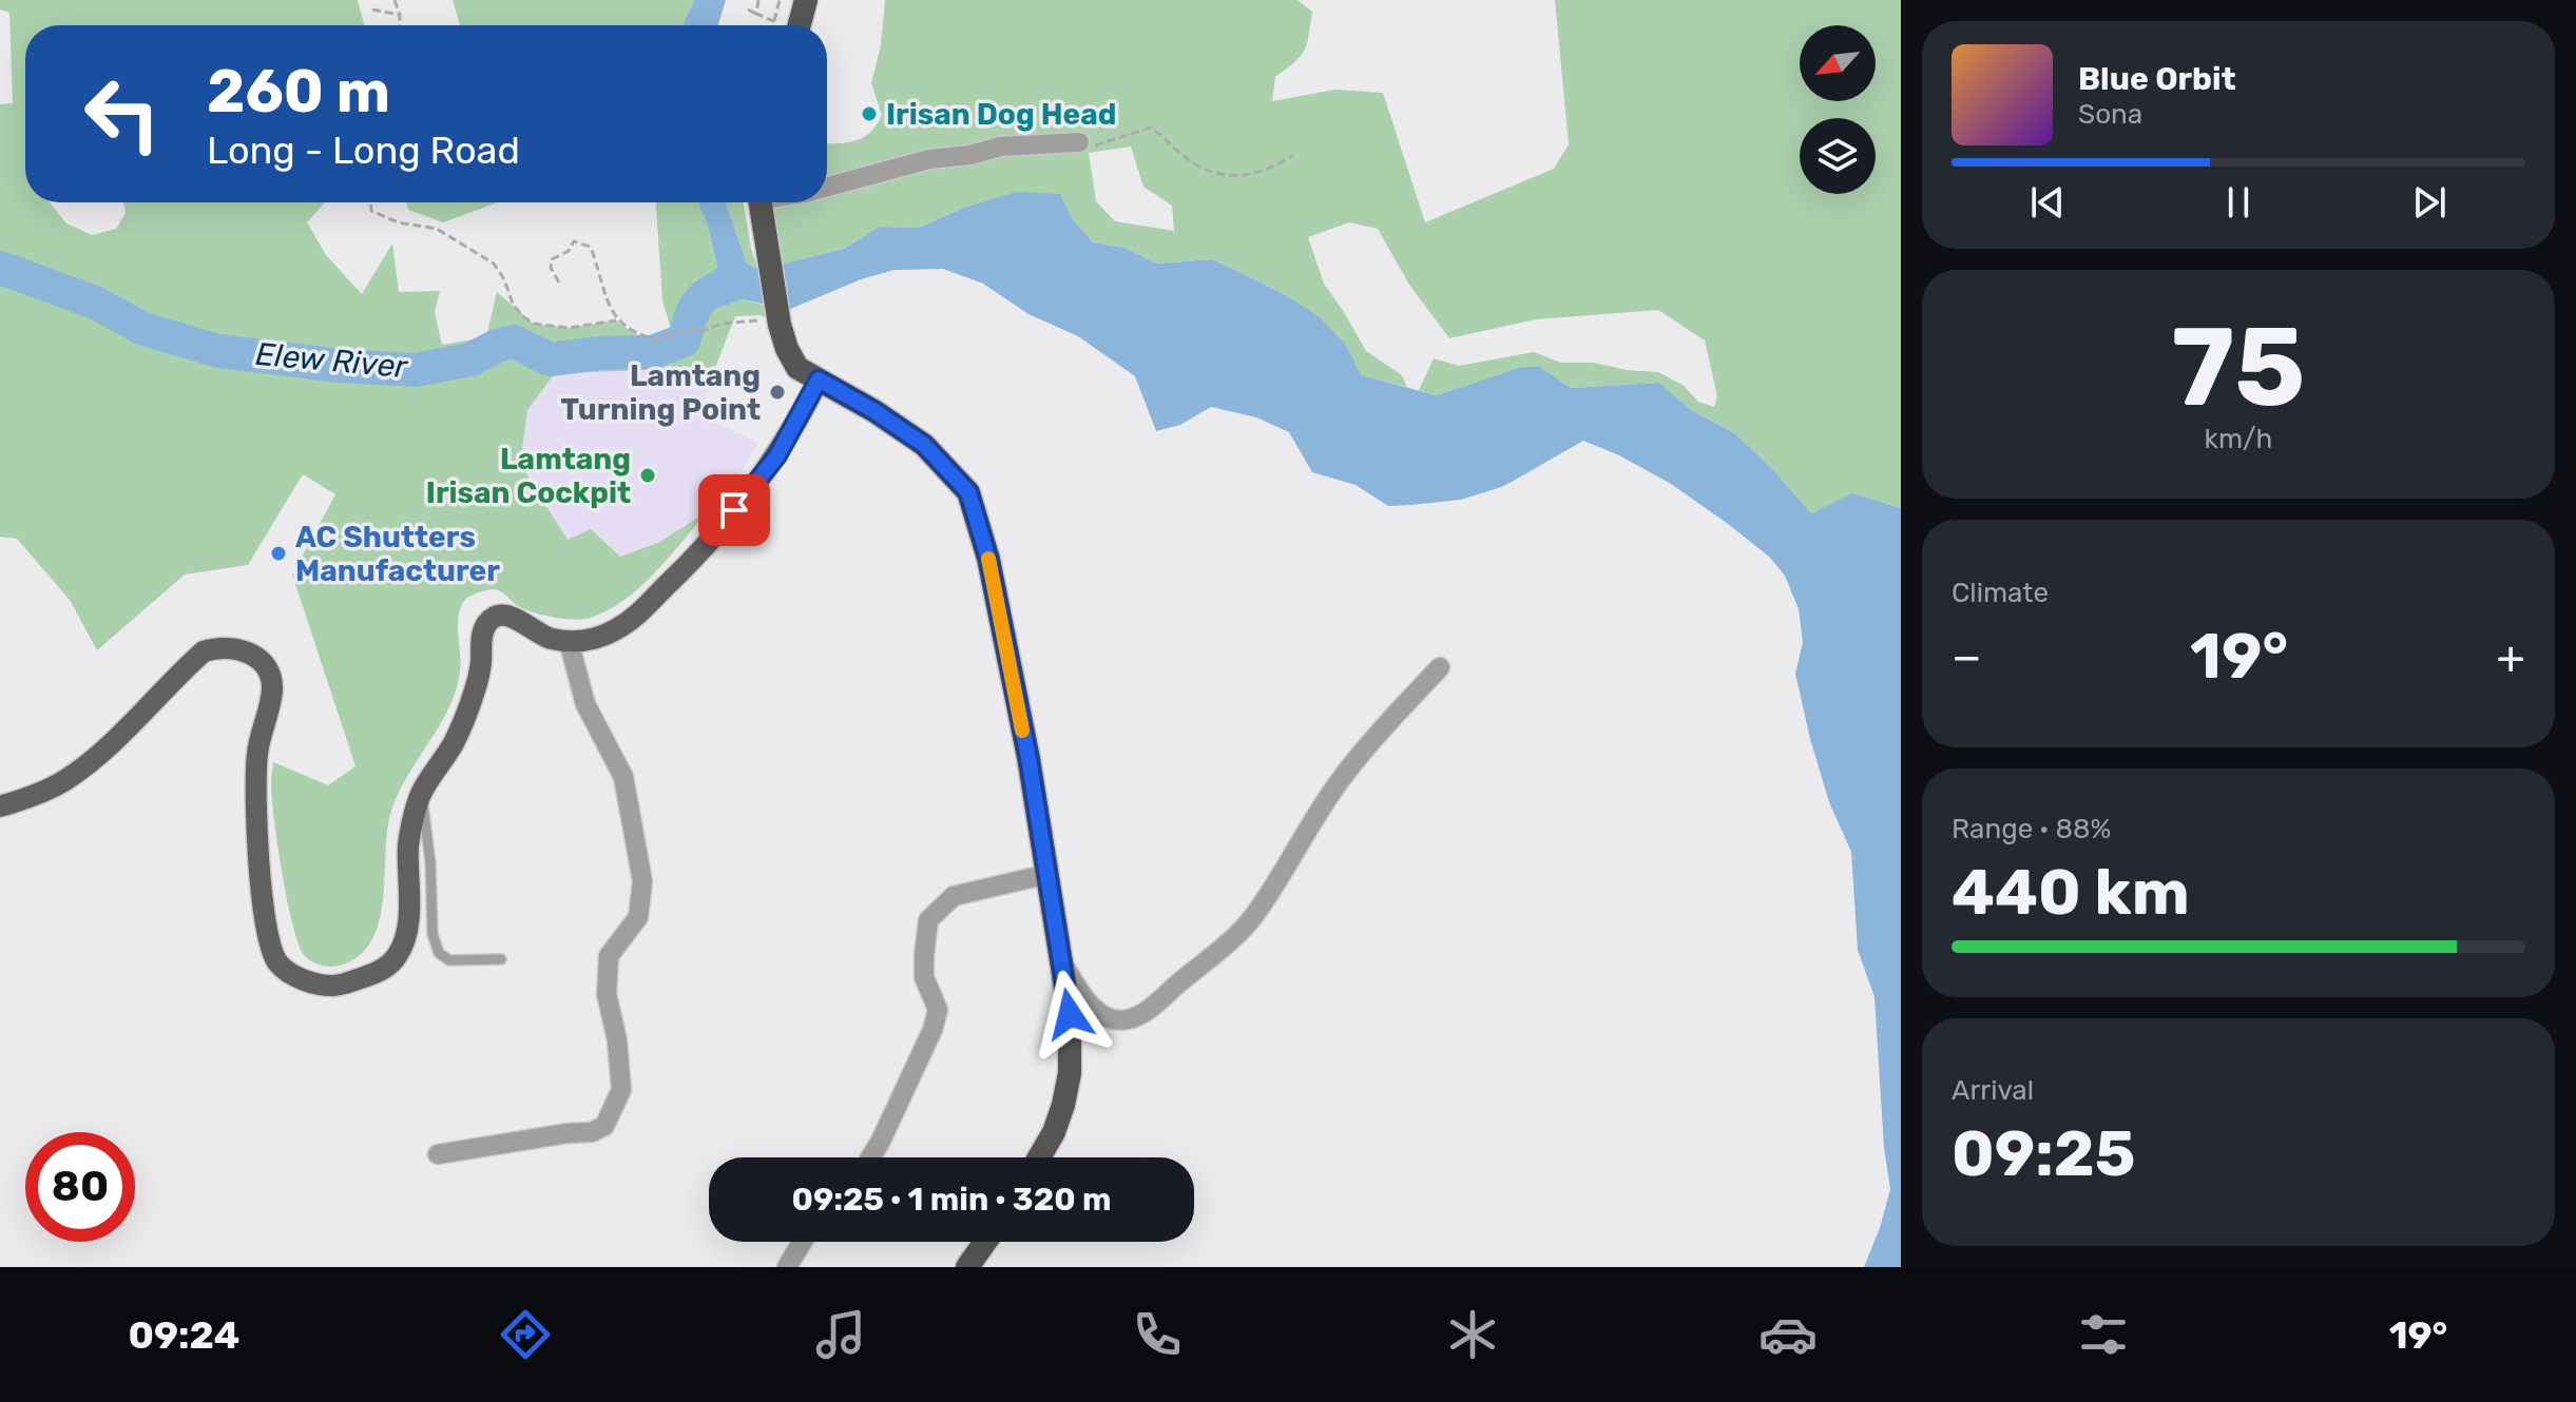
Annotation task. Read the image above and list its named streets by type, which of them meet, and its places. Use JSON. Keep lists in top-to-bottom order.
{
  "water": ["Elew River"],
  "places": [
    "Irisan Dog Head",
    "Lamtang Turning Point",
    "Lamtang Irisan Cockpit",
    "AC Shutters Manufacturer"
  ],
  "north": "bottom left",
  "page": {
    "turn": ["260 m", "Long - Long Road"],
    "song": ["Blue Orbit", "Sona"],
    "tile": [
      ["75", "km/h"],
      "Climate",
      ["Range · 88%", "440 km"],
      ["Arrival", "09:25"]
    ],
    "heat": ["−", "19°", "+"],
    "limit": "80",
    "trip": "09:25 · 1 min · 320 m",
    "tabs": ["09:24", "19°"]
  }
}
